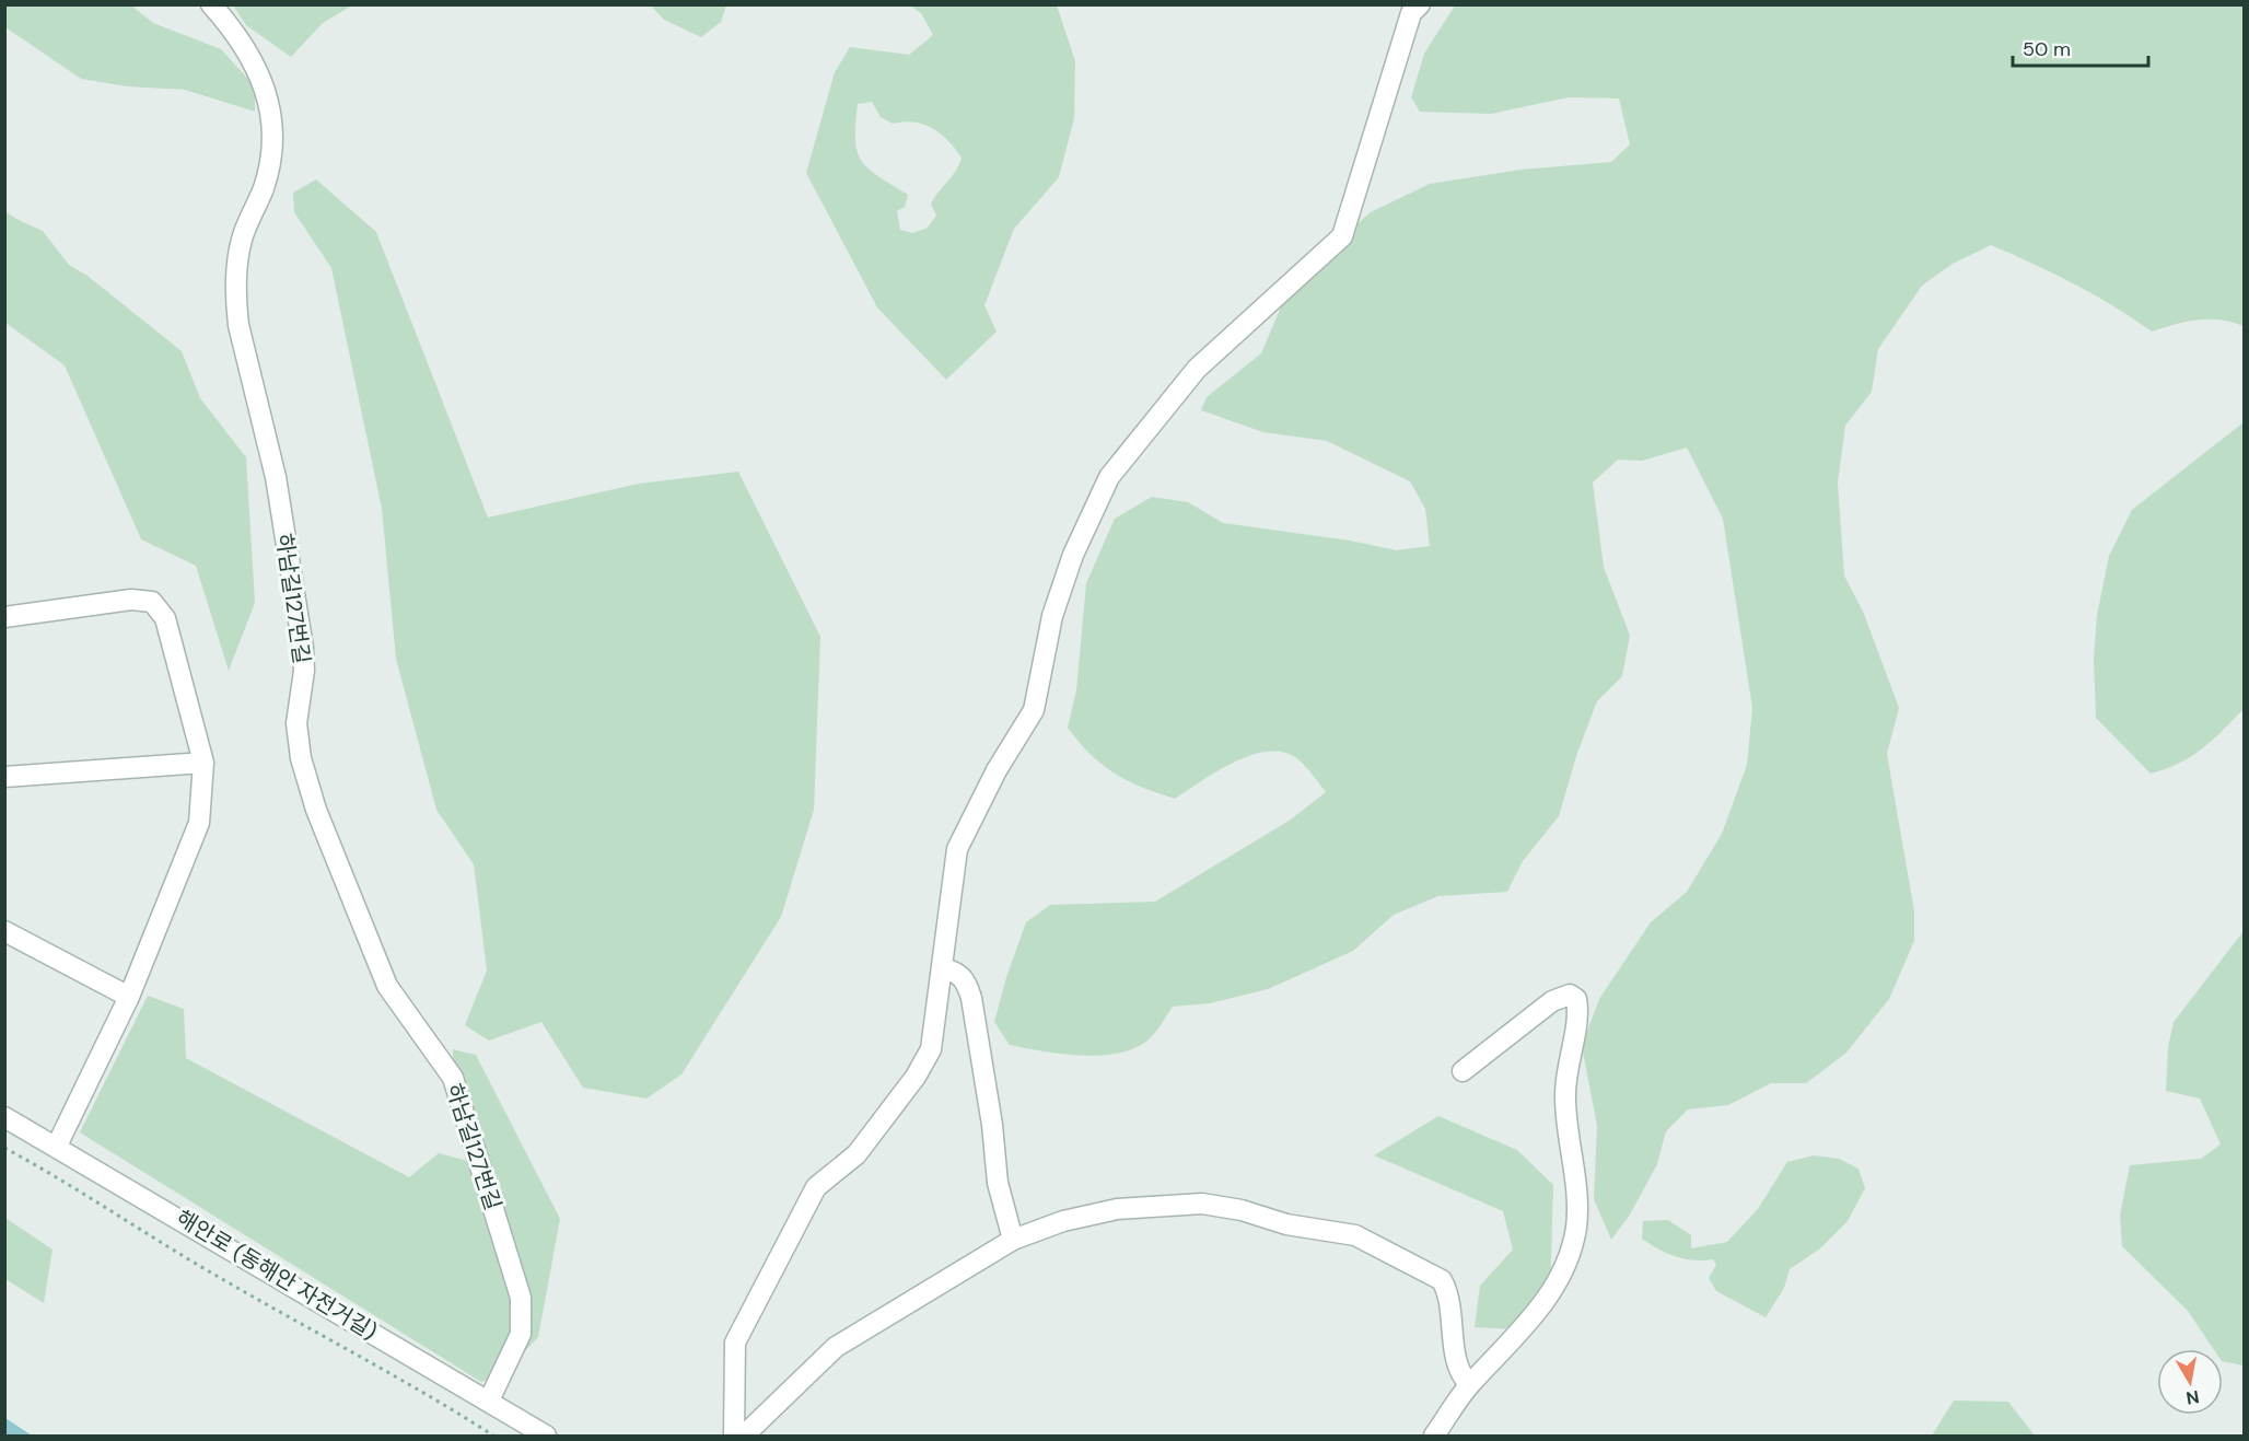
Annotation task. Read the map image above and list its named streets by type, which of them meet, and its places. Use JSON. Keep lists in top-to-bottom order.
{
  "streets": {
    "street": ["하남길127번길", "해안로 (동해안 자전거길)"]
  },
  "crossings": [
    ["하남길127번길", "해안로 (동해안 자전거길)"]
  ],
  "scale_bar": "50 m",
  "north": "bottom"
}
